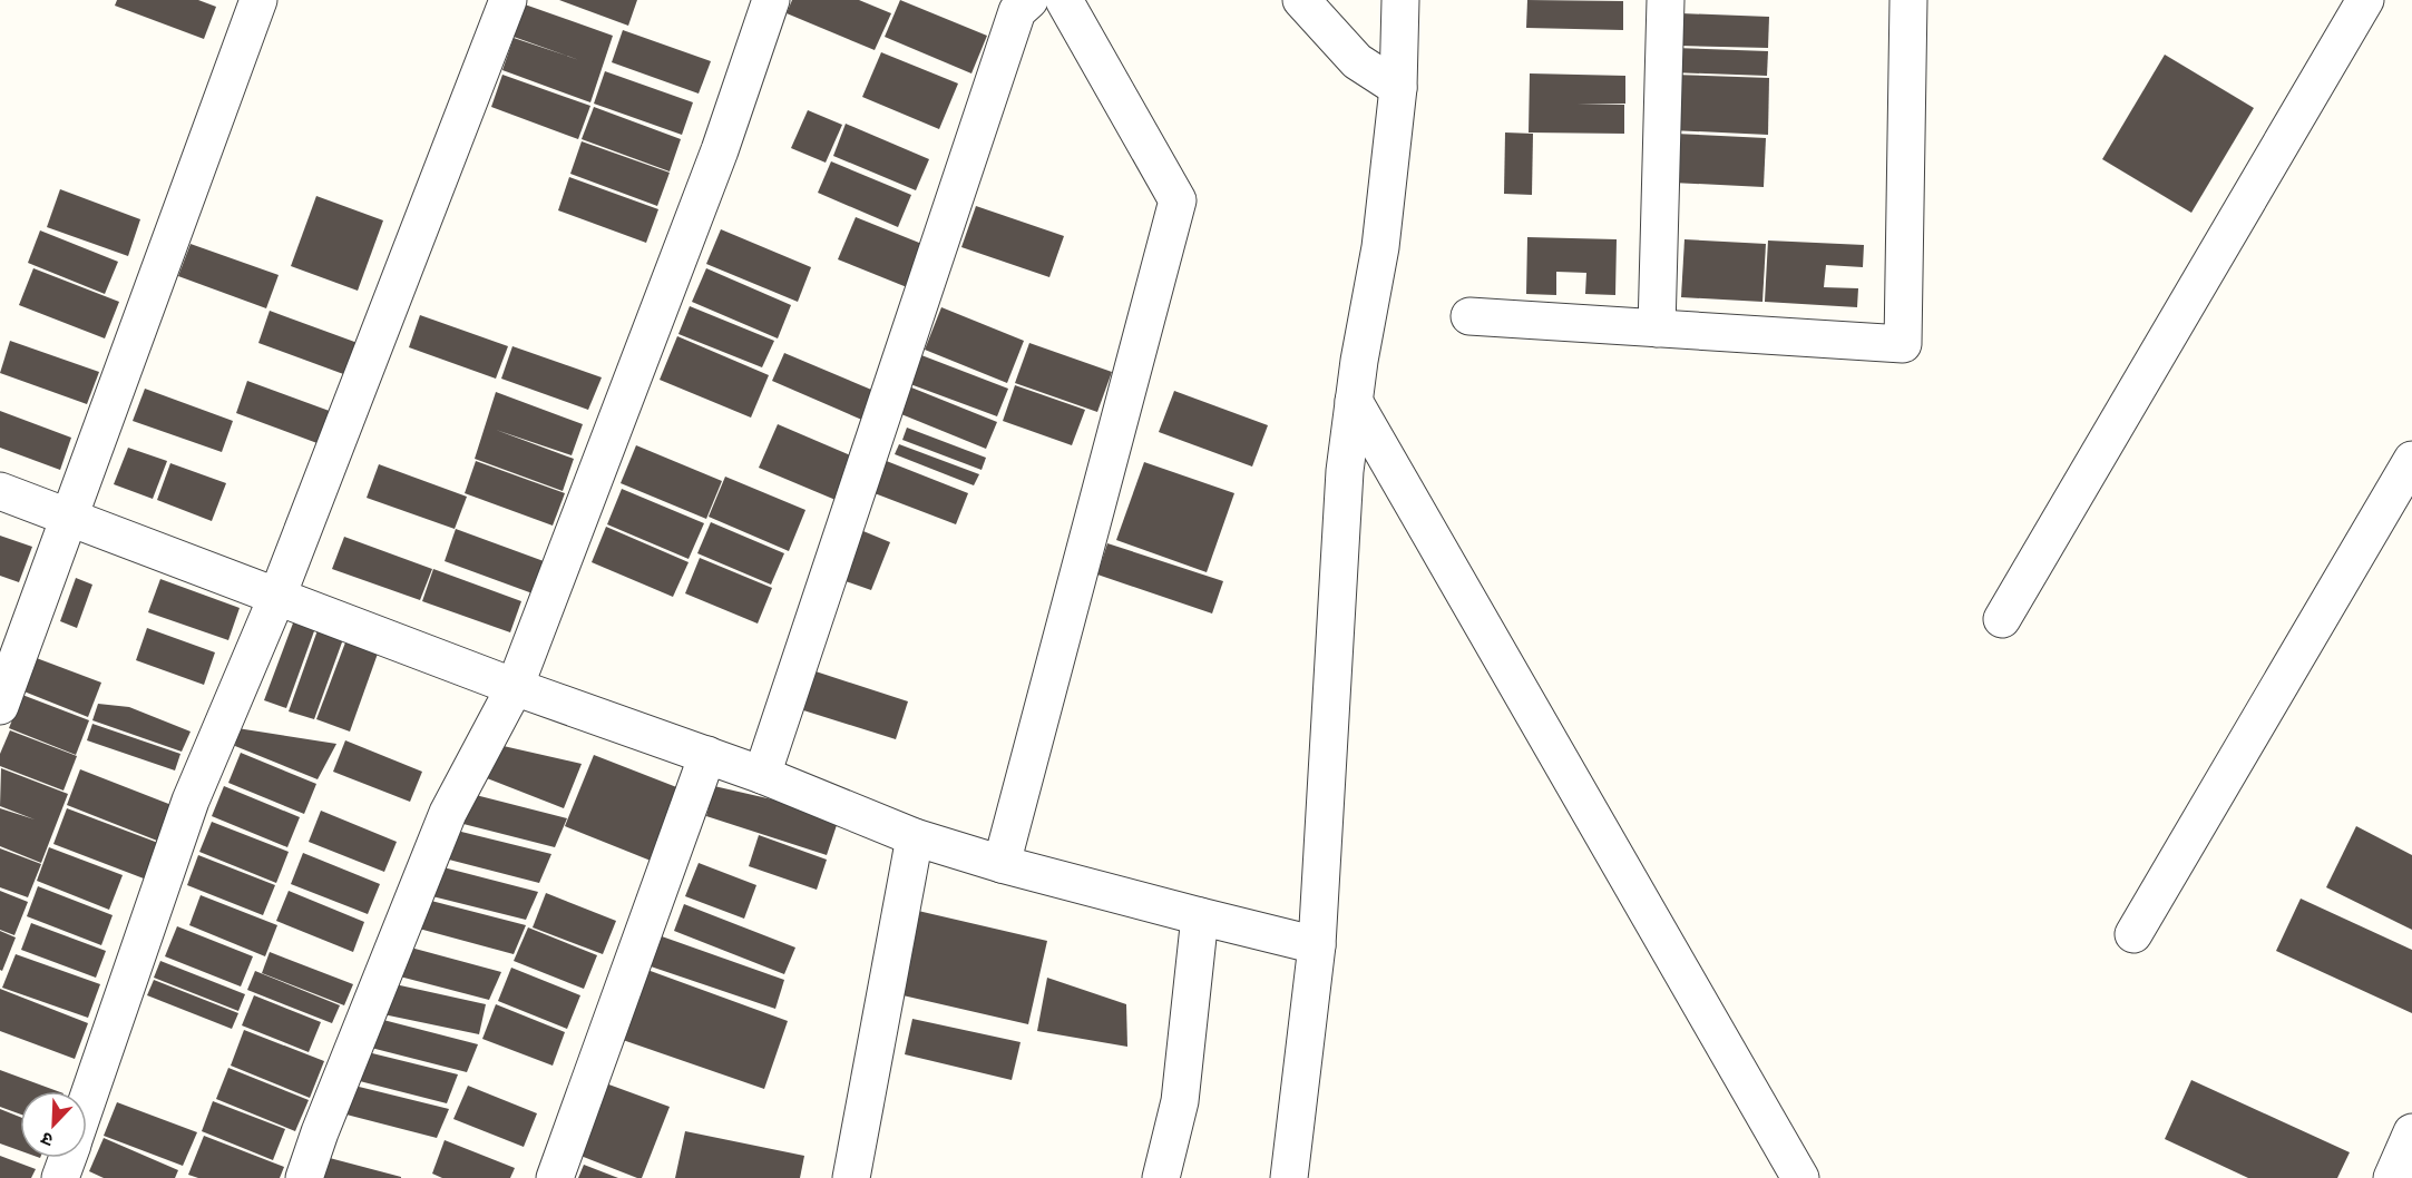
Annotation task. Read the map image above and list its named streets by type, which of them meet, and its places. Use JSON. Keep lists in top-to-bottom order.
{
  "north": "bottom left"
}
